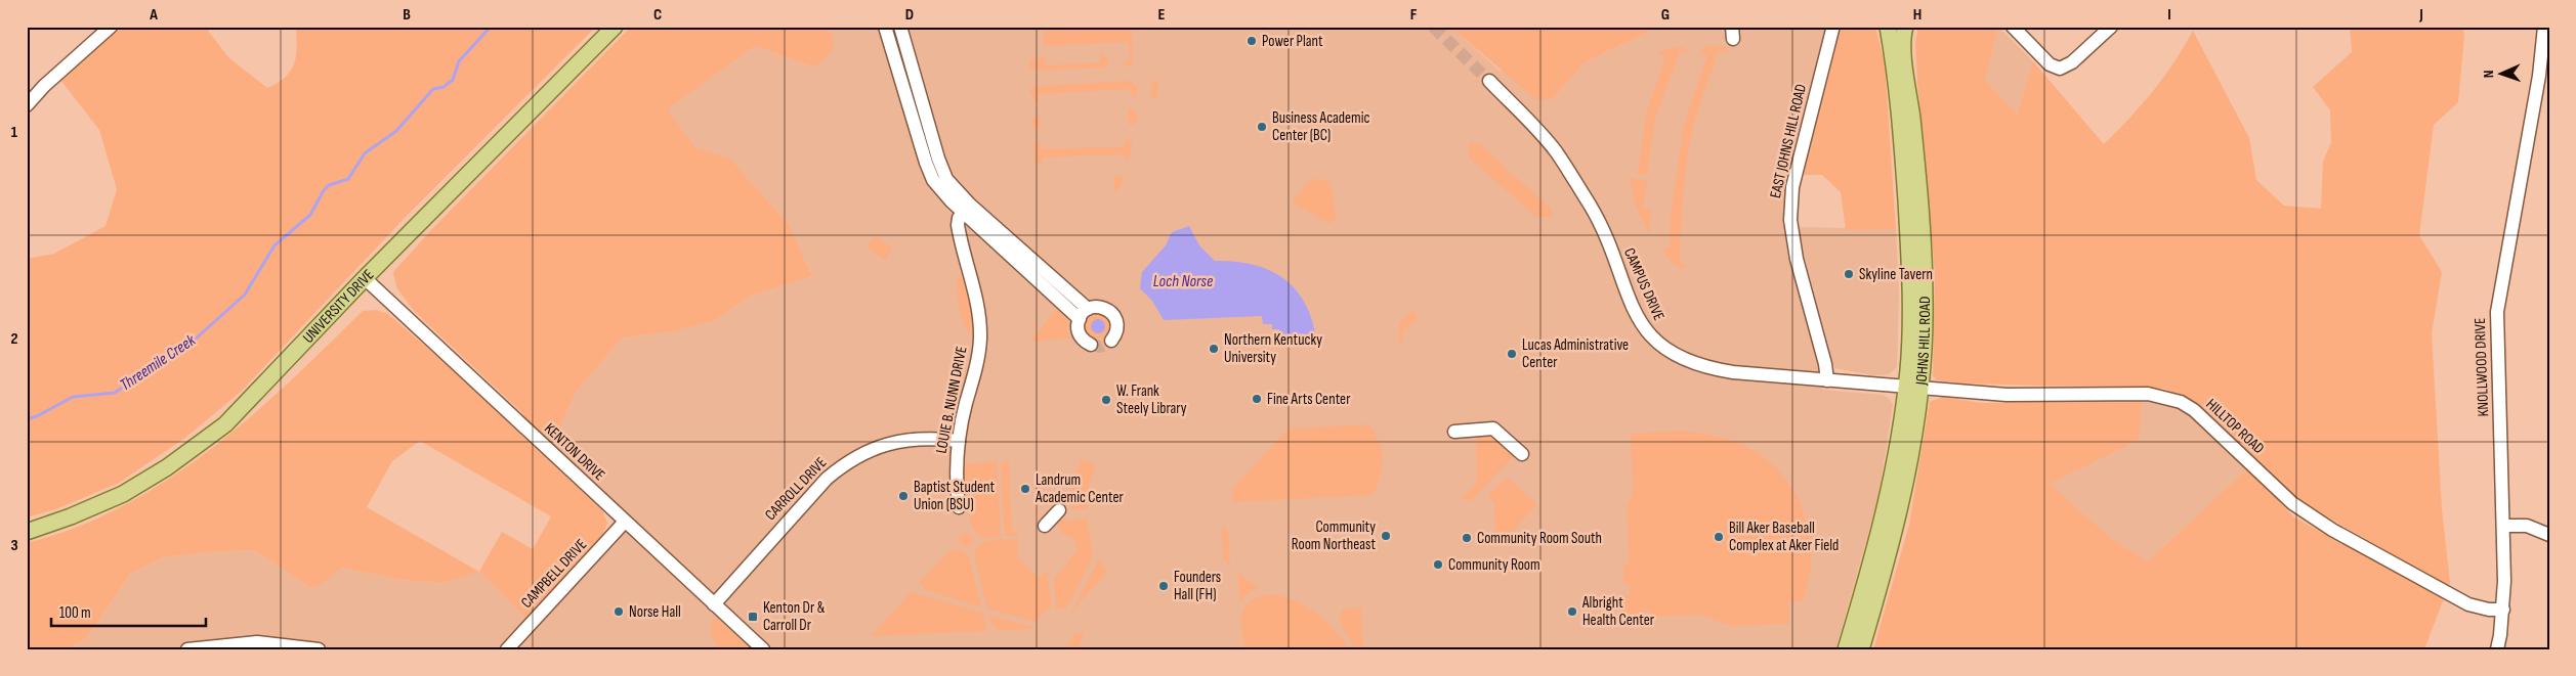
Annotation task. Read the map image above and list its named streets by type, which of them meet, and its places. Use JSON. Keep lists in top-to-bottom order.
{
  "streets": {
    "main road": ["UNIVERSITY DRIVE", "JOHNS HILL ROAD"],
    "street": [
      "EAST JOHNS HILL ROAD",
      "CAMPUS DRIVE",
      "KNOLLWOOD DRIVE",
      "LOUIE B. NUNN DRIVE",
      "HILLTOP ROAD",
      "KENTON DRIVE",
      "CARROLL DRIVE",
      "CAMPBELL DRIVE"
    ]
  },
  "crossings": [
    ["EAST JOHNS HILL ROAD", "CAMPUS DRIVE"],
    ["CAMPUS DRIVE", "JOHNS HILL ROAD"],
    ["CAMPUS DRIVE", "HILLTOP ROAD"],
    ["UNIVERSITY DRIVE", "KENTON DRIVE"],
    ["JOHNS HILL ROAD", "HILLTOP ROAD"],
    ["KNOLLWOOD DRIVE", "HILLTOP ROAD"],
    ["LOUIE B. NUNN DRIVE", "CARROLL DRIVE"],
    ["KENTON DRIVE", "CARROLL DRIVE"],
    ["KENTON DRIVE", "CAMPBELL DRIVE"]
  ],
  "water": ["Loch Norse", "Threemile Creek"],
  "places": {
    "other": [
      "Power Plant",
      "Business Academic Center (BC)",
      "Skyline Tavern",
      "Northern Kentucky University",
      "Lucas Administrative Center",
      "Fine Arts Center",
      "W. Frank Steely Library",
      "Landrum Academic Center",
      "Baptist Student Union (BSU)",
      "Community Room Northeast",
      "Bill Aker Baseball Complex at Aker Field",
      "Community Room South",
      "Community Room",
      "Founders Hall (FH)",
      "Norse Hall",
      "Albright Health Center"
    ],
    "transit": ["Kenton Dr & Carroll Dr"]
  },
  "scale_bar": "100 m",
  "north": "left",
  "grid": {
    "columns": [
      "A",
      "B",
      "C",
      "D",
      "E",
      "F",
      "G",
      "H",
      "I",
      "J"
    ],
    "rows": ["1", "2", "3"]
  }
}
